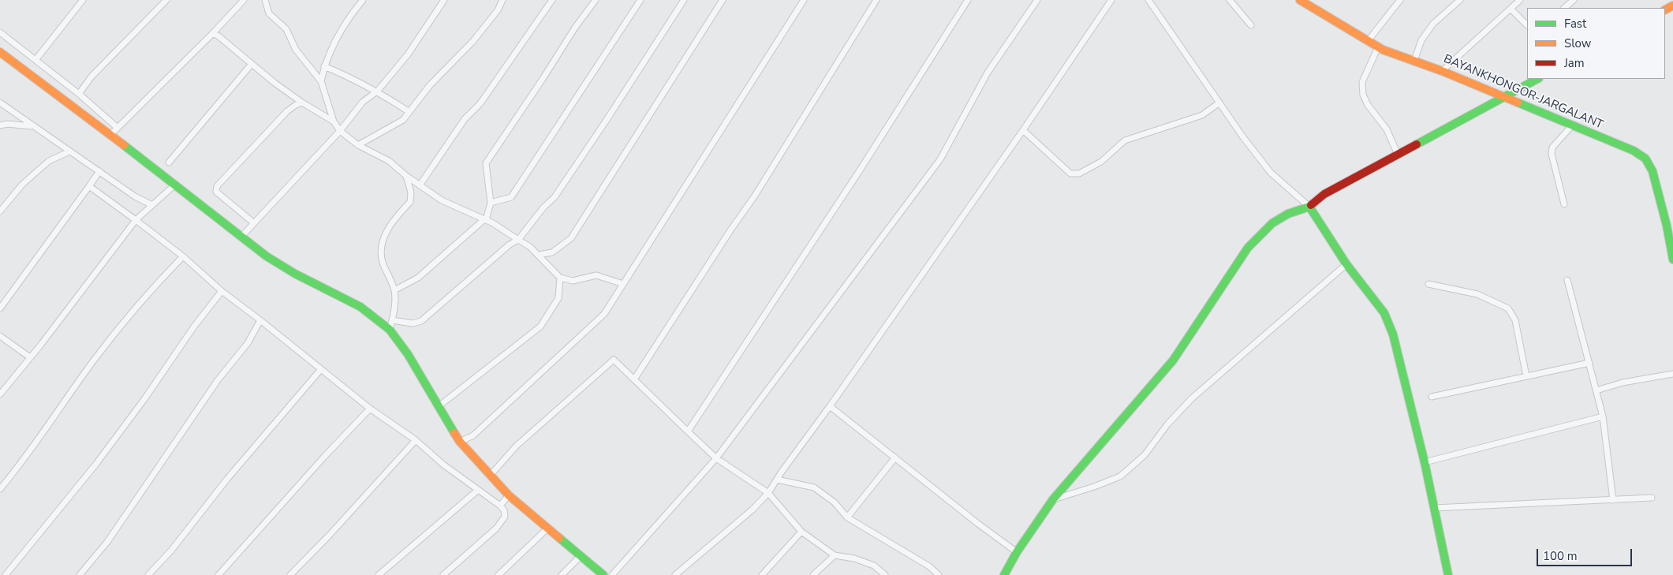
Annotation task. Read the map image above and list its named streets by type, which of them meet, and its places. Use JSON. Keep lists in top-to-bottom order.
{
  "streets": {
    "street": ["BAYANKHONGOR-JARGALANT"]
  },
  "legend": ["Fast", "Slow", "Jam"],
  "scale_bar": "100 m"
}
